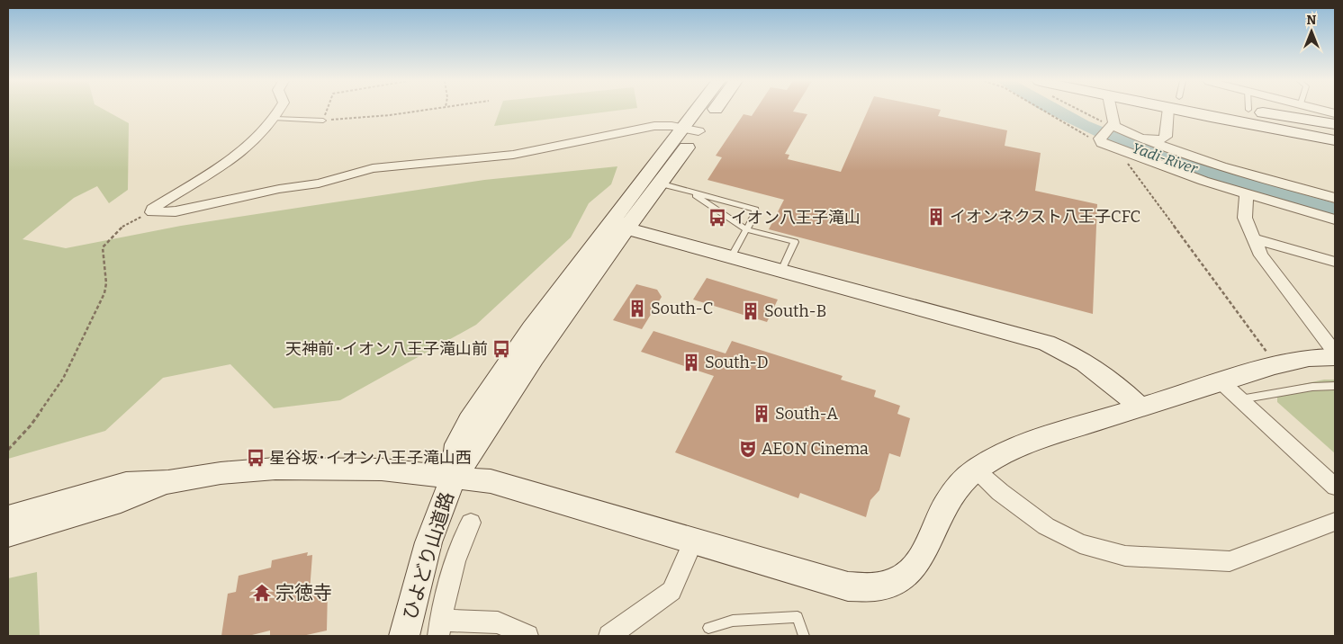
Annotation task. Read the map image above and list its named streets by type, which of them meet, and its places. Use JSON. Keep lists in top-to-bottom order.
{
  "streets": {
    "street": ["ひよどり山道路"]
  },
  "water": ["Yadi-River"],
  "places": {
    "building": [
      "イオンネクスト八王子CFC",
      "South-C",
      "South-B",
      "South-D",
      "South-A"
    ],
    "bus stop": ["イオン八王子滝山", "天神前･イオン八王子滝山前", "星谷坂･イオン八王子滝山西"],
    "theatre": ["AEON Cinema"],
    "temple": ["宗徳寺"]
  },
  "north": "top"
}
